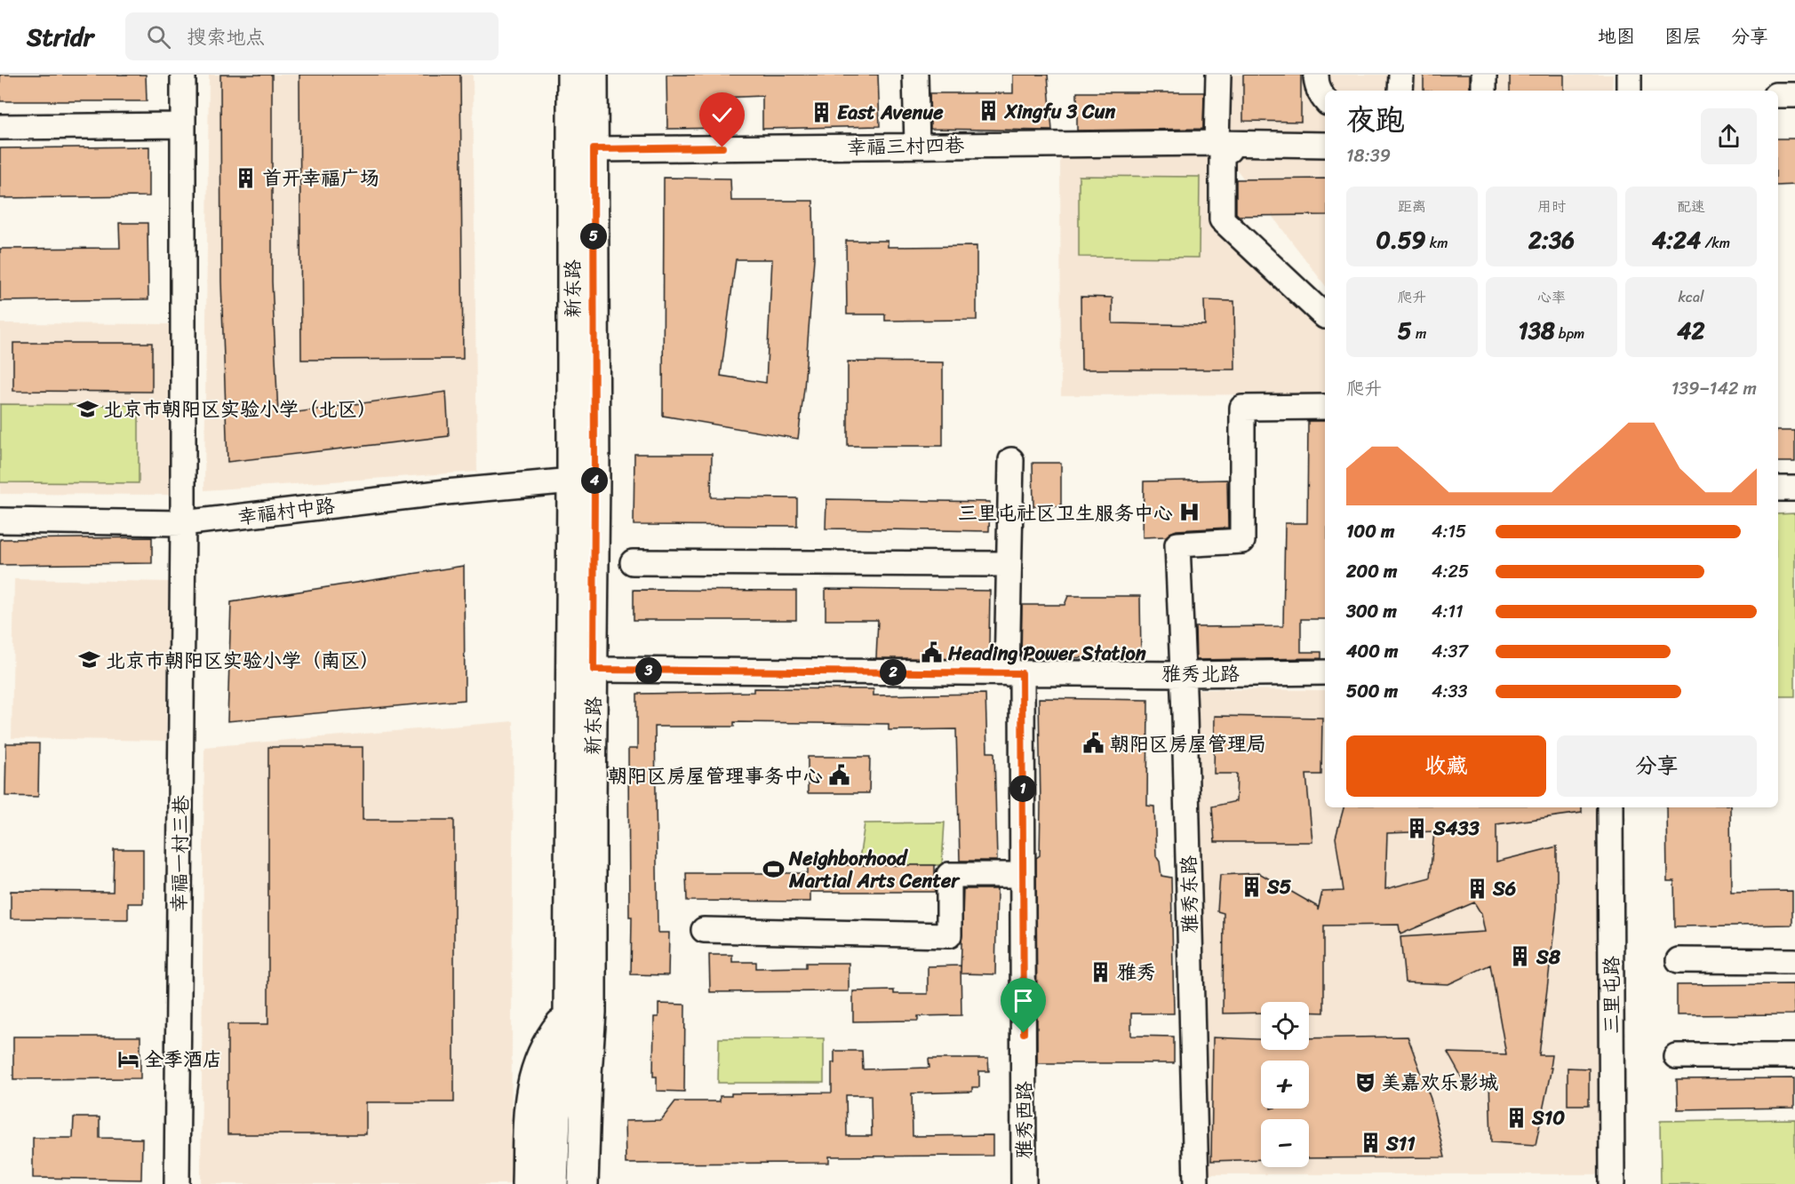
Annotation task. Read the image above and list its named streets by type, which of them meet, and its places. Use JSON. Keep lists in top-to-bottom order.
{
  "streets": {
    "main road": ["新东路"],
    "street": [
      "幸福三村四巷",
      "幸福村中路",
      "雅秀北路",
      "幸福一村三巷",
      "雅秀东路",
      "三里屯路",
      "雅秀西路"
    ]
  },
  "crossings": [
    ["幸福三村四巷", "新东路"],
    ["新东路", "幸福村中路"],
    ["新东路", "雅秀北路"],
    ["幸福村中路", "幸福一村三巷"],
    ["雅秀北路", "雅秀东路"],
    ["雅秀北路", "雅秀西路"]
  ],
  "places": {
    "building": [
      "Xingfu 3 Cun",
      "East Avenue",
      "首开幸福广场",
      "S433",
      "S5",
      "S6",
      "S8",
      "雅秀",
      "S10",
      "S11"
    ],
    "school or university": ["北京市朝阳区实验小学（北区）", "北京市朝阳区实验小学（南区）"],
    "hospital": ["三里屯社区卫生服务中心"],
    "public building": ["Heading Power Station", "朝阳区房屋管理局", "朝阳区房屋管理事务中心"],
    "sports": ["Neighborhood Martial Arts Center"],
    "hotel": ["全季酒店"],
    "theatre": ["美嘉欢乐影城"]
  },
  "page": {
    "header": "Stridr",
    "search": "搜索地点",
    "nav": ["地图", "图层", "分享"],
    "heading": ["夜跑", "18:39"],
    "stats": [
      ["距离", "0.59 km"],
      ["用时", "2:36"],
      ["配速", "4:24 /km"],
      ["爬升", "5 m"],
      ["心率", "138 bpm"],
      ["kcal", "42"]
    ],
    "pins": [
      "5",
      "4",
      "3",
      "2",
      "1"
    ],
    "chart": ["爬升", "139–142 m"],
    "list": [
      {
        "name": "100 m",
        "note": "4:15"
      },
      {
        "name": "200 m",
        "note": "4:25"
      },
      {
        "name": "300 m",
        "note": "4:11"
      },
      {
        "name": "400 m",
        "note": "4:37"
      },
      {
        "name": "500 m",
        "note": "4:33"
      }
    ],
    "buttons": ["收藏", "分享"],
    "map_buttons": ["+", "−"]
  }
}
